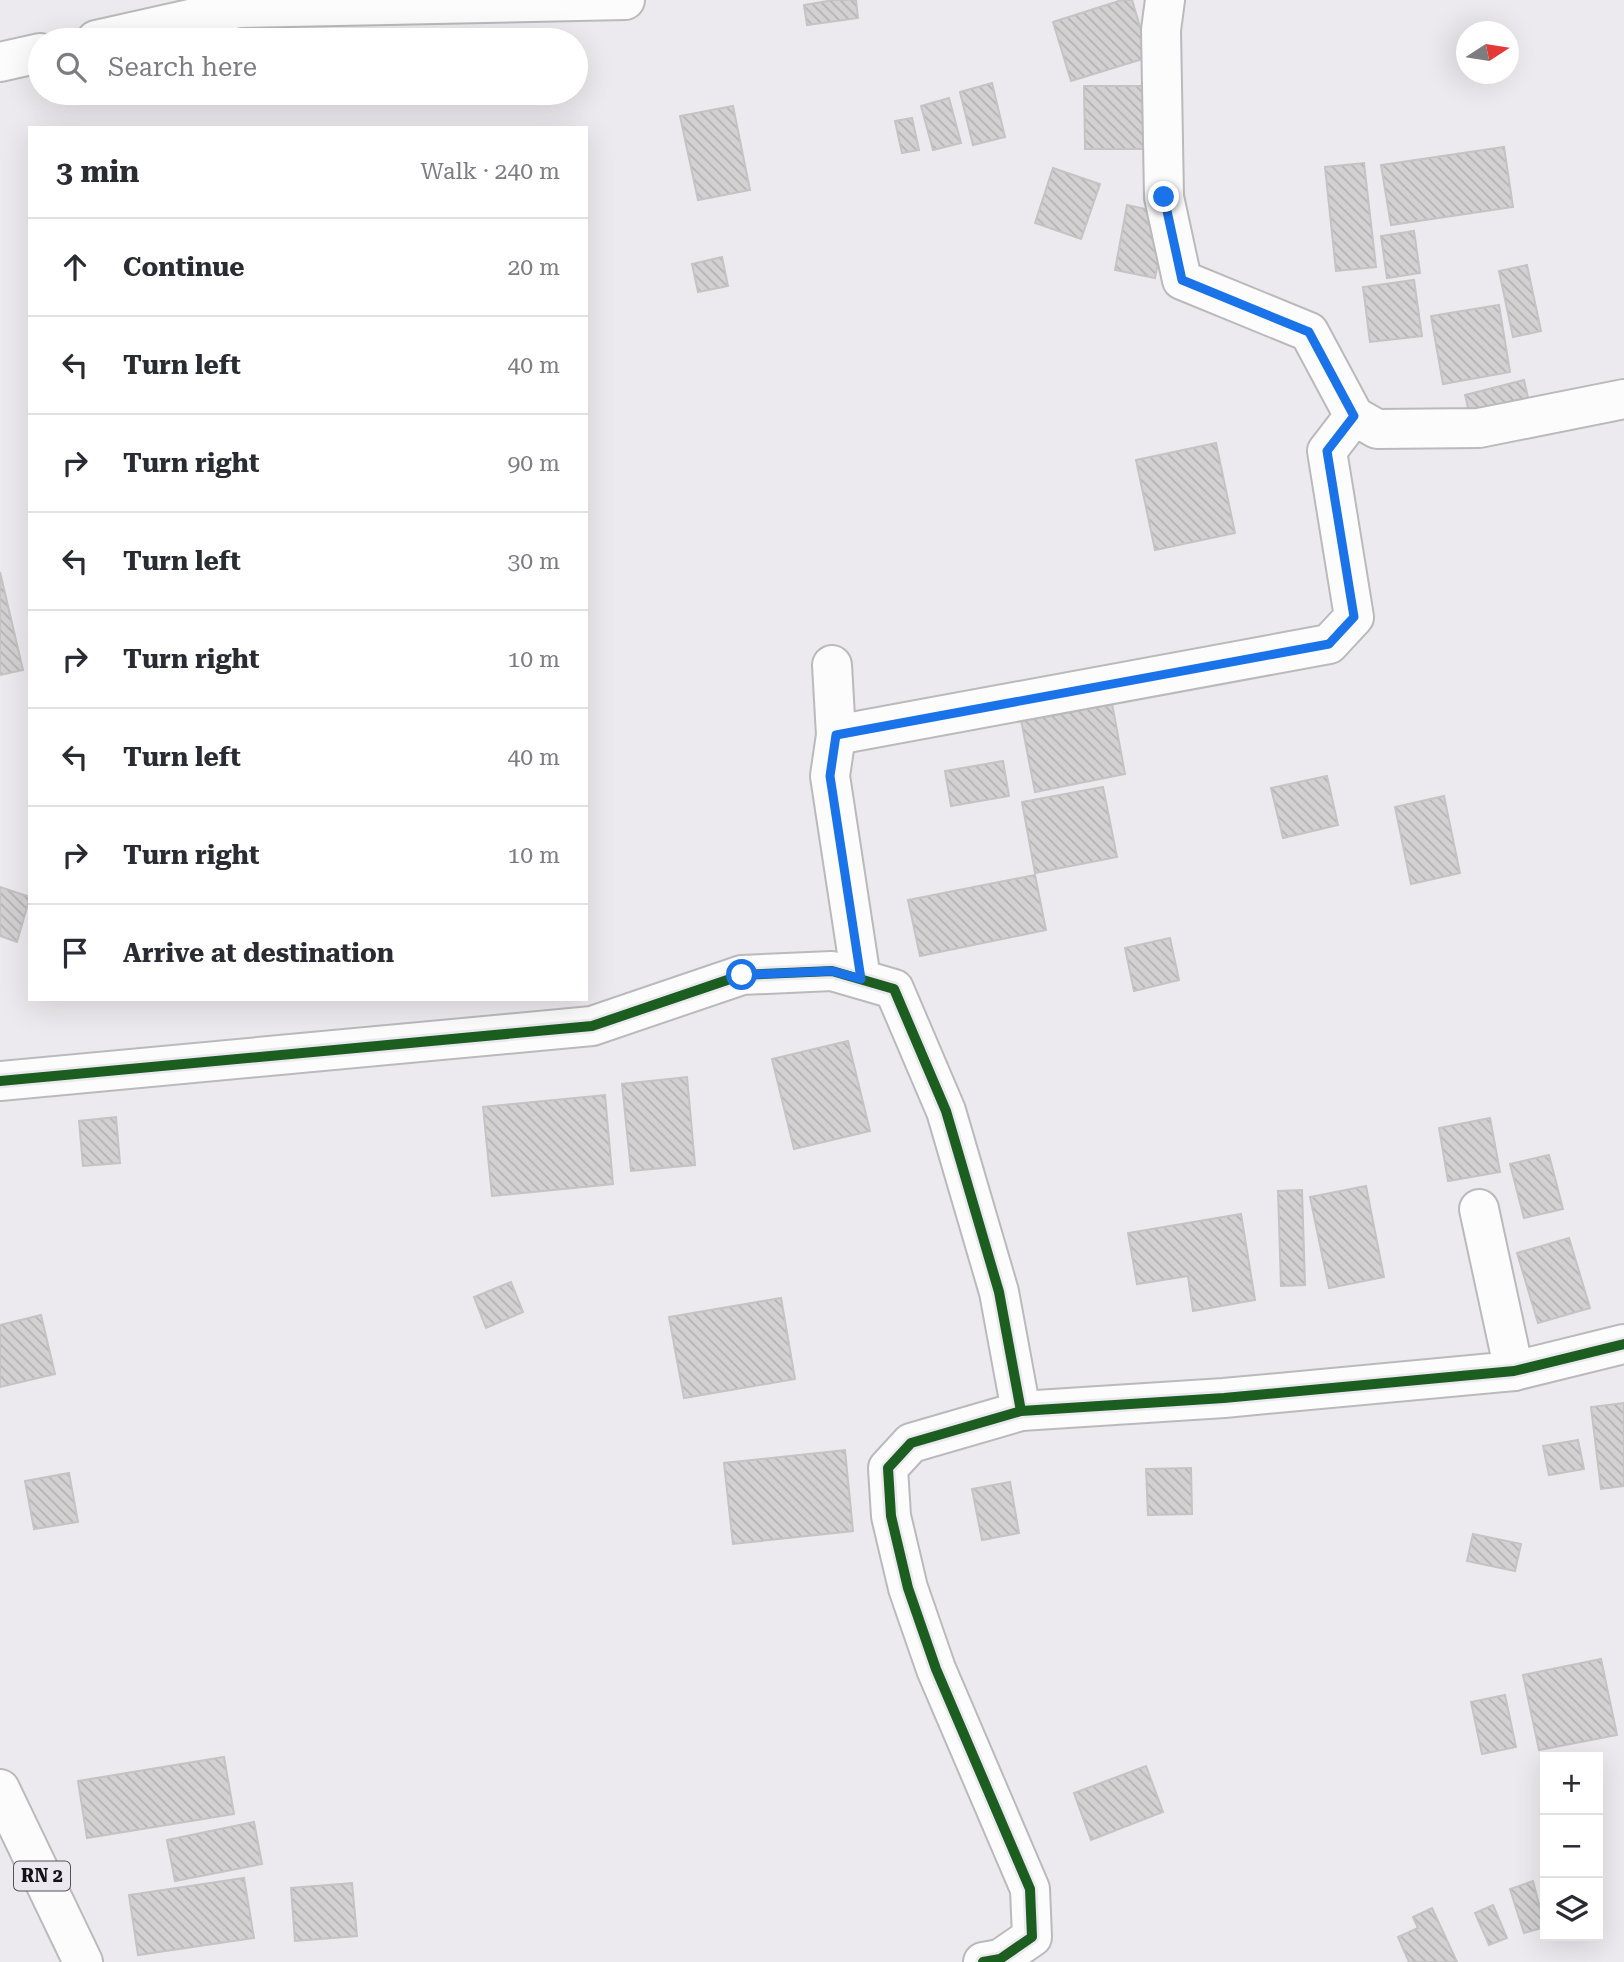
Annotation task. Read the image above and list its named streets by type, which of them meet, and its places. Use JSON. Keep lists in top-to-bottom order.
{
  "streets": {
    "street": ["RN 2"]
  },
  "north": "right",
  "page": {
    "search": "Search here",
    "heading": ["3 min", "Walk · 240 m"],
    "list": [
      ["Continue", "20 m"],
      ["Turn left", "40 m"],
      ["Turn right", "90 m"],
      ["Turn left", "30 m"],
      ["Turn right", "10 m"],
      ["Turn left", "40 m"],
      ["Turn right", "10 m"],
      "Arrive at destination"
    ],
    "map_buttons": ["+", "−"]
  }
}
